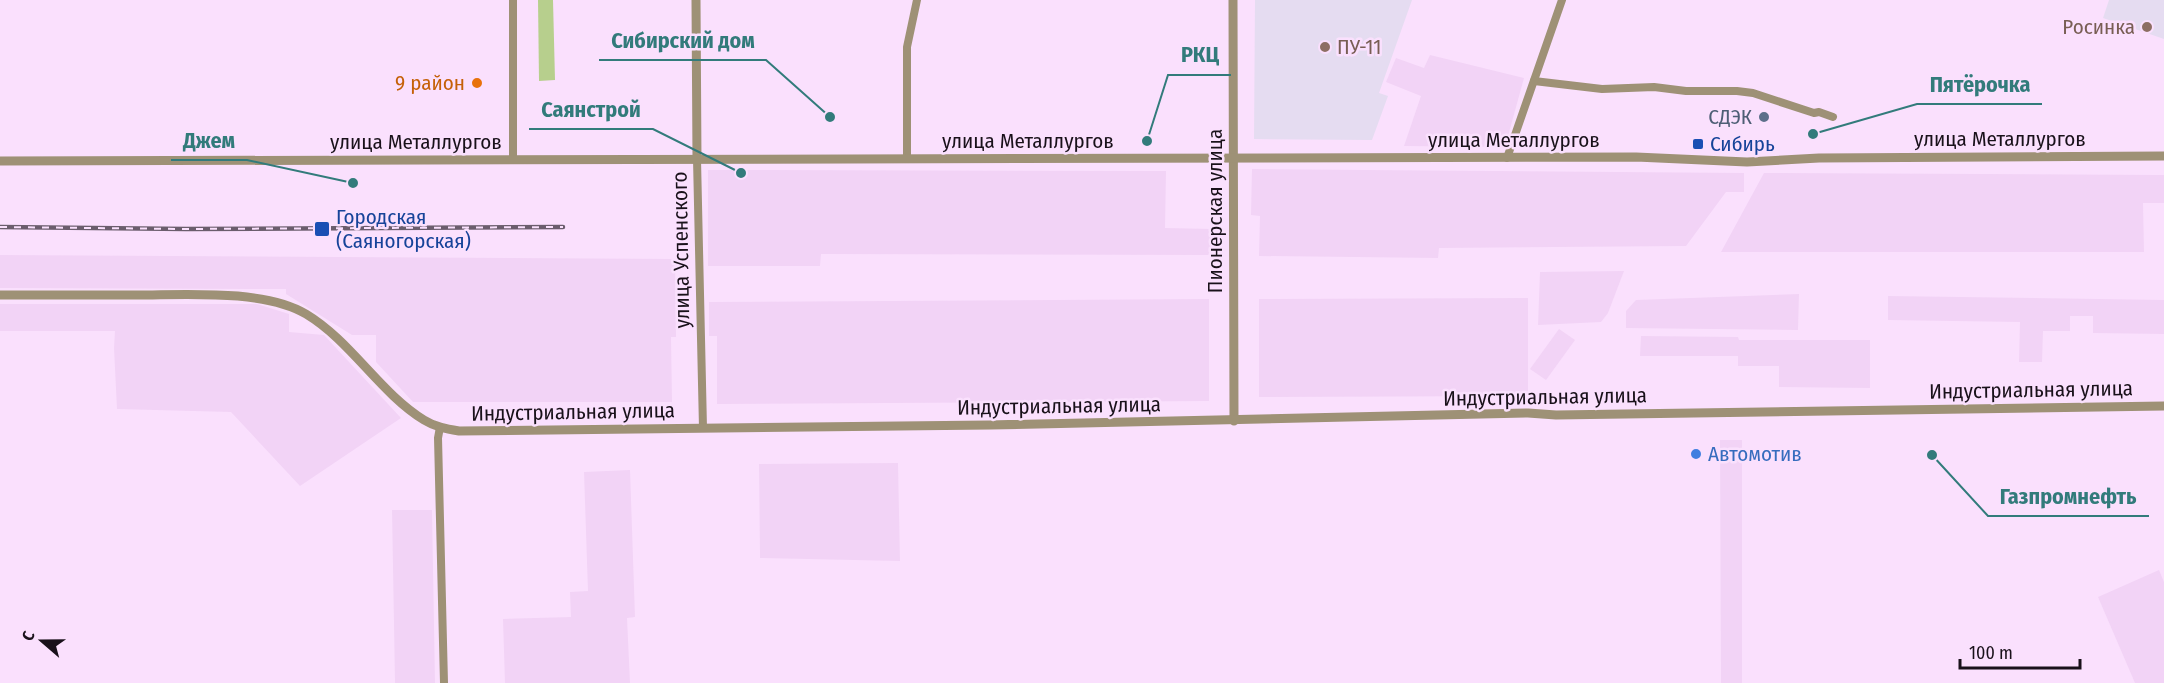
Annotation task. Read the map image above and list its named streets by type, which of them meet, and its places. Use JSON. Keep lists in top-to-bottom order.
{
  "streets": {
    "street": [
      "улица Металлургов",
      "Пионерская улица",
      "улица Успенского",
      "Индустриальная улица"
    ]
  },
  "crossings": [
    ["улица Металлургов", "Пионерская улица"],
    ["улица Металлургов", "улица Успенского"],
    ["Пионерская улица", "Индустриальная улица"],
    ["улица Успенского", "Индустриальная улица"]
  ],
  "places": {
    "other": [
      "Росинка",
      "ПУ-11",
      "9 район",
      "Сибирский дом",
      "СДЭК",
      "Пятёрочка",
      "РКЦ",
      "Саянстрой",
      "Джем",
      "Автомотив",
      "Газпромнефть"
    ],
    "transit": ["Сибирь", "Городская (Саяногорская)"]
  },
  "scale_bar": "100 m",
  "north": "left"
}
